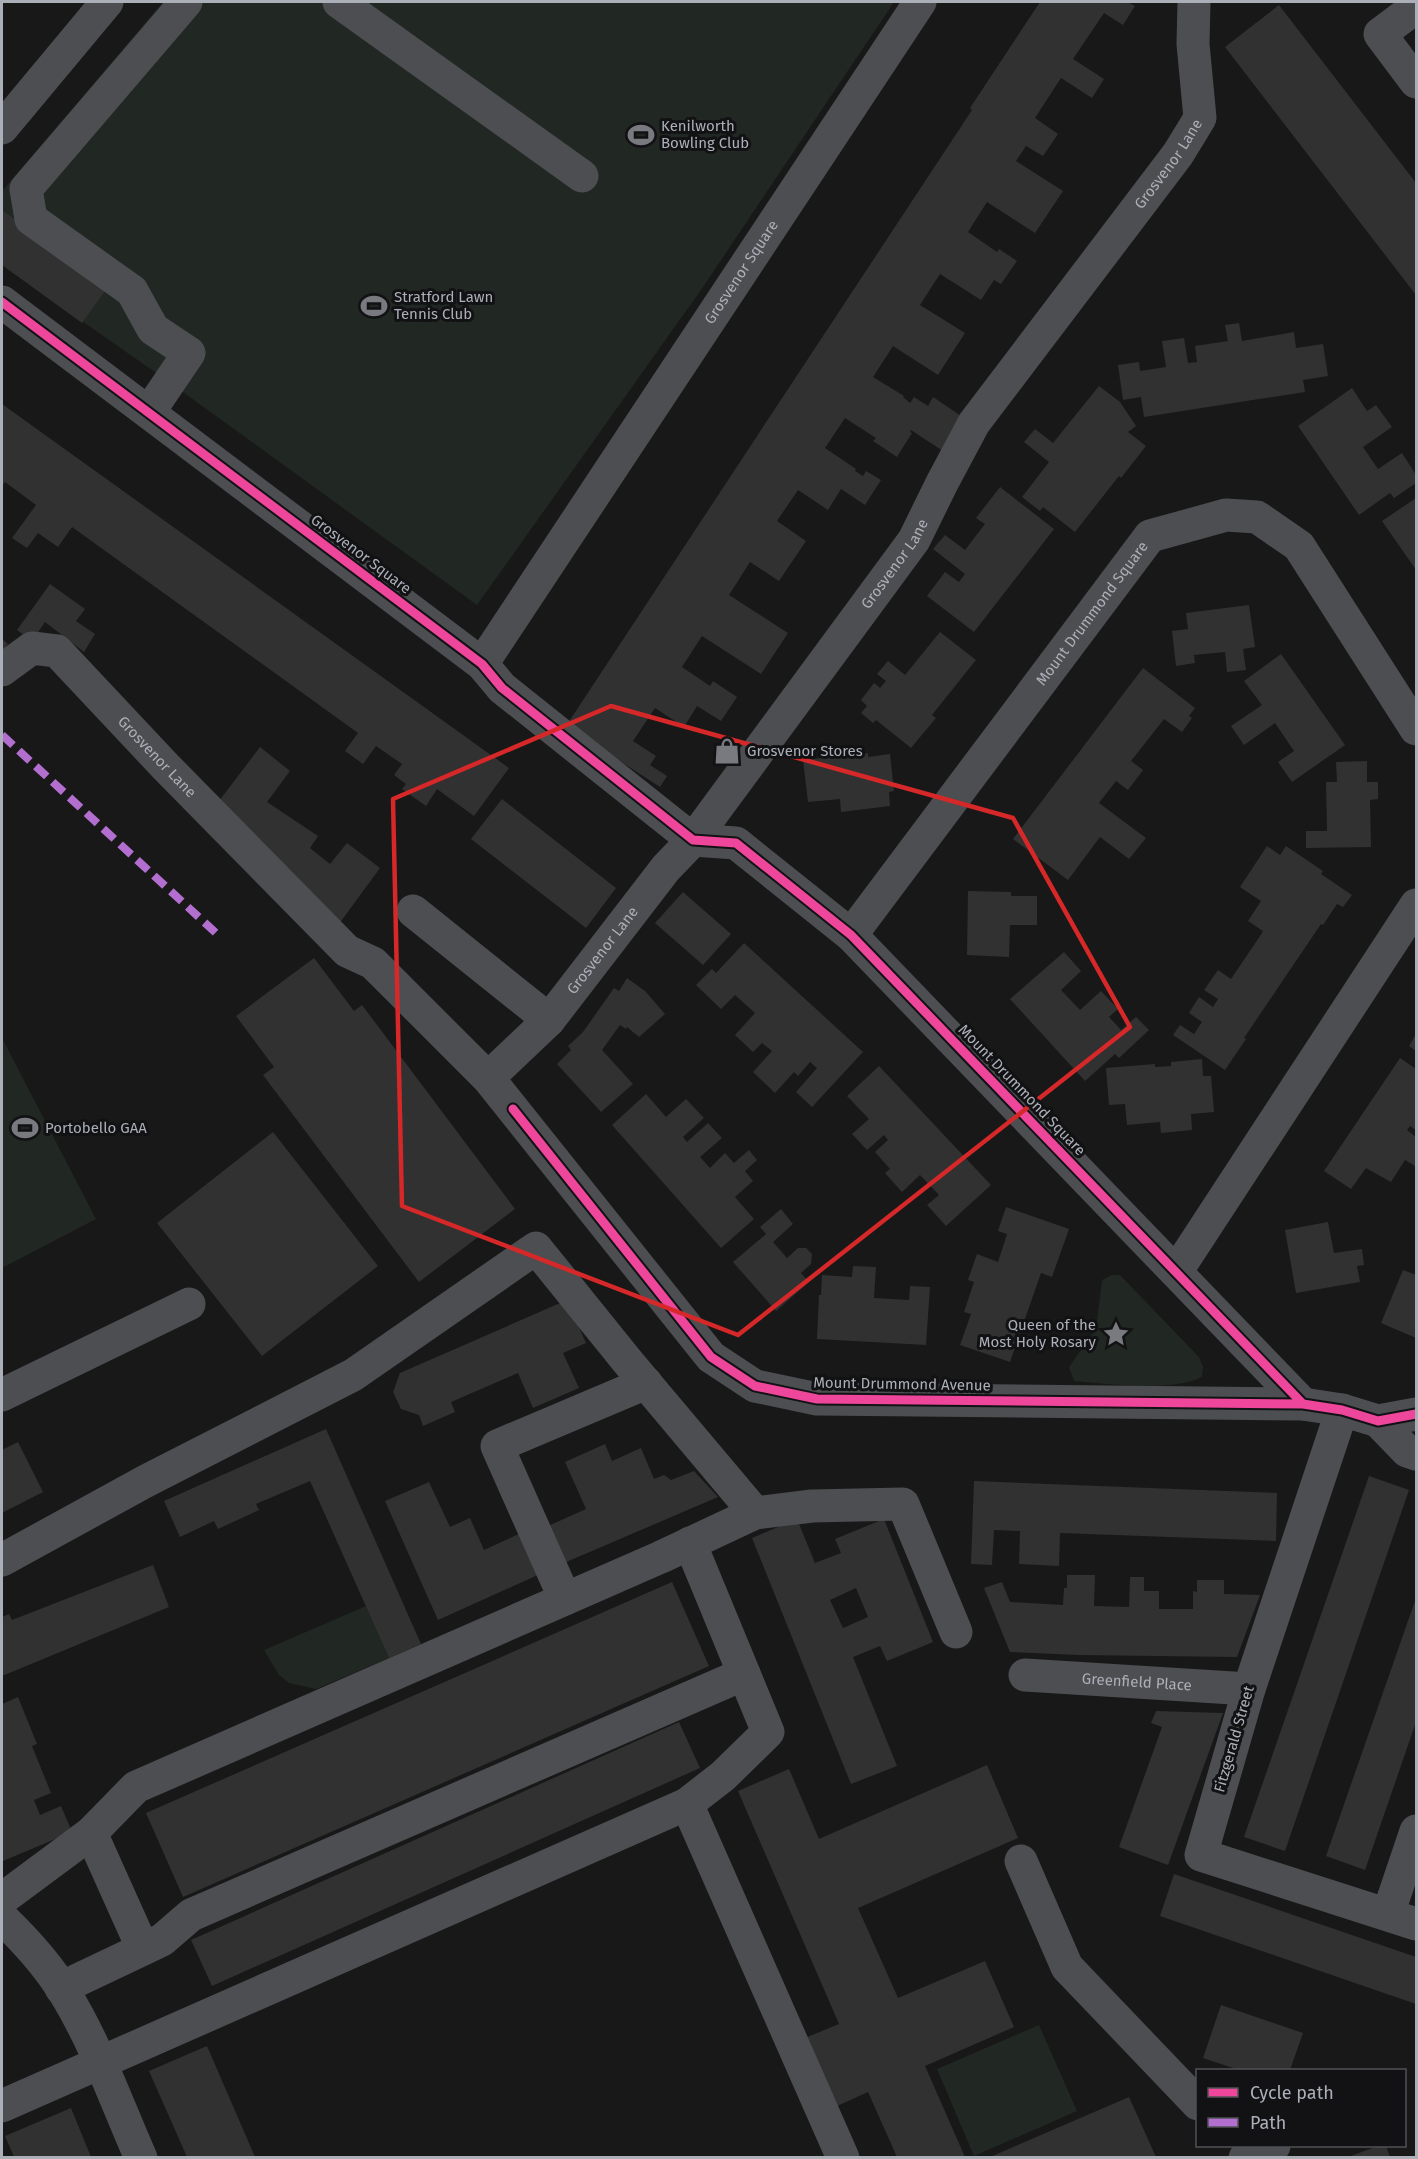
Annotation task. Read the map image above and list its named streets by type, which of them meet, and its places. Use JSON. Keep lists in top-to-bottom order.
{
  "streets": {
    "street": [
      "Grosvenor Lane",
      "Grosvenor Square",
      "Mount Drummond Square",
      "Mount Drummond Avenue",
      "Greenfield Place",
      "Fitzgerald Street"
    ]
  },
  "crossings": [
    ["Grosvenor Lane", "Grosvenor Square"],
    ["Grosvenor Lane", "Mount Drummond Square"],
    ["Grosvenor Lane", "Mount Drummond Avenue"],
    ["Grosvenor Square", "Mount Drummond Square"],
    ["Mount Drummond Square", "Mount Drummond Avenue"],
    ["Mount Drummond Avenue", "Fitzgerald Street"],
    ["Greenfield Place", "Fitzgerald Street"]
  ],
  "places": {
    "sports": ["Kenilworth Bowling Club", "Stratford Lawn Tennis Club", "Portobello GAA"],
    "shop": ["Grosvenor Stores"],
    "place": ["Queen of the Most Holy Rosary"]
  },
  "legend": ["Cycle path", "Path"]
}
